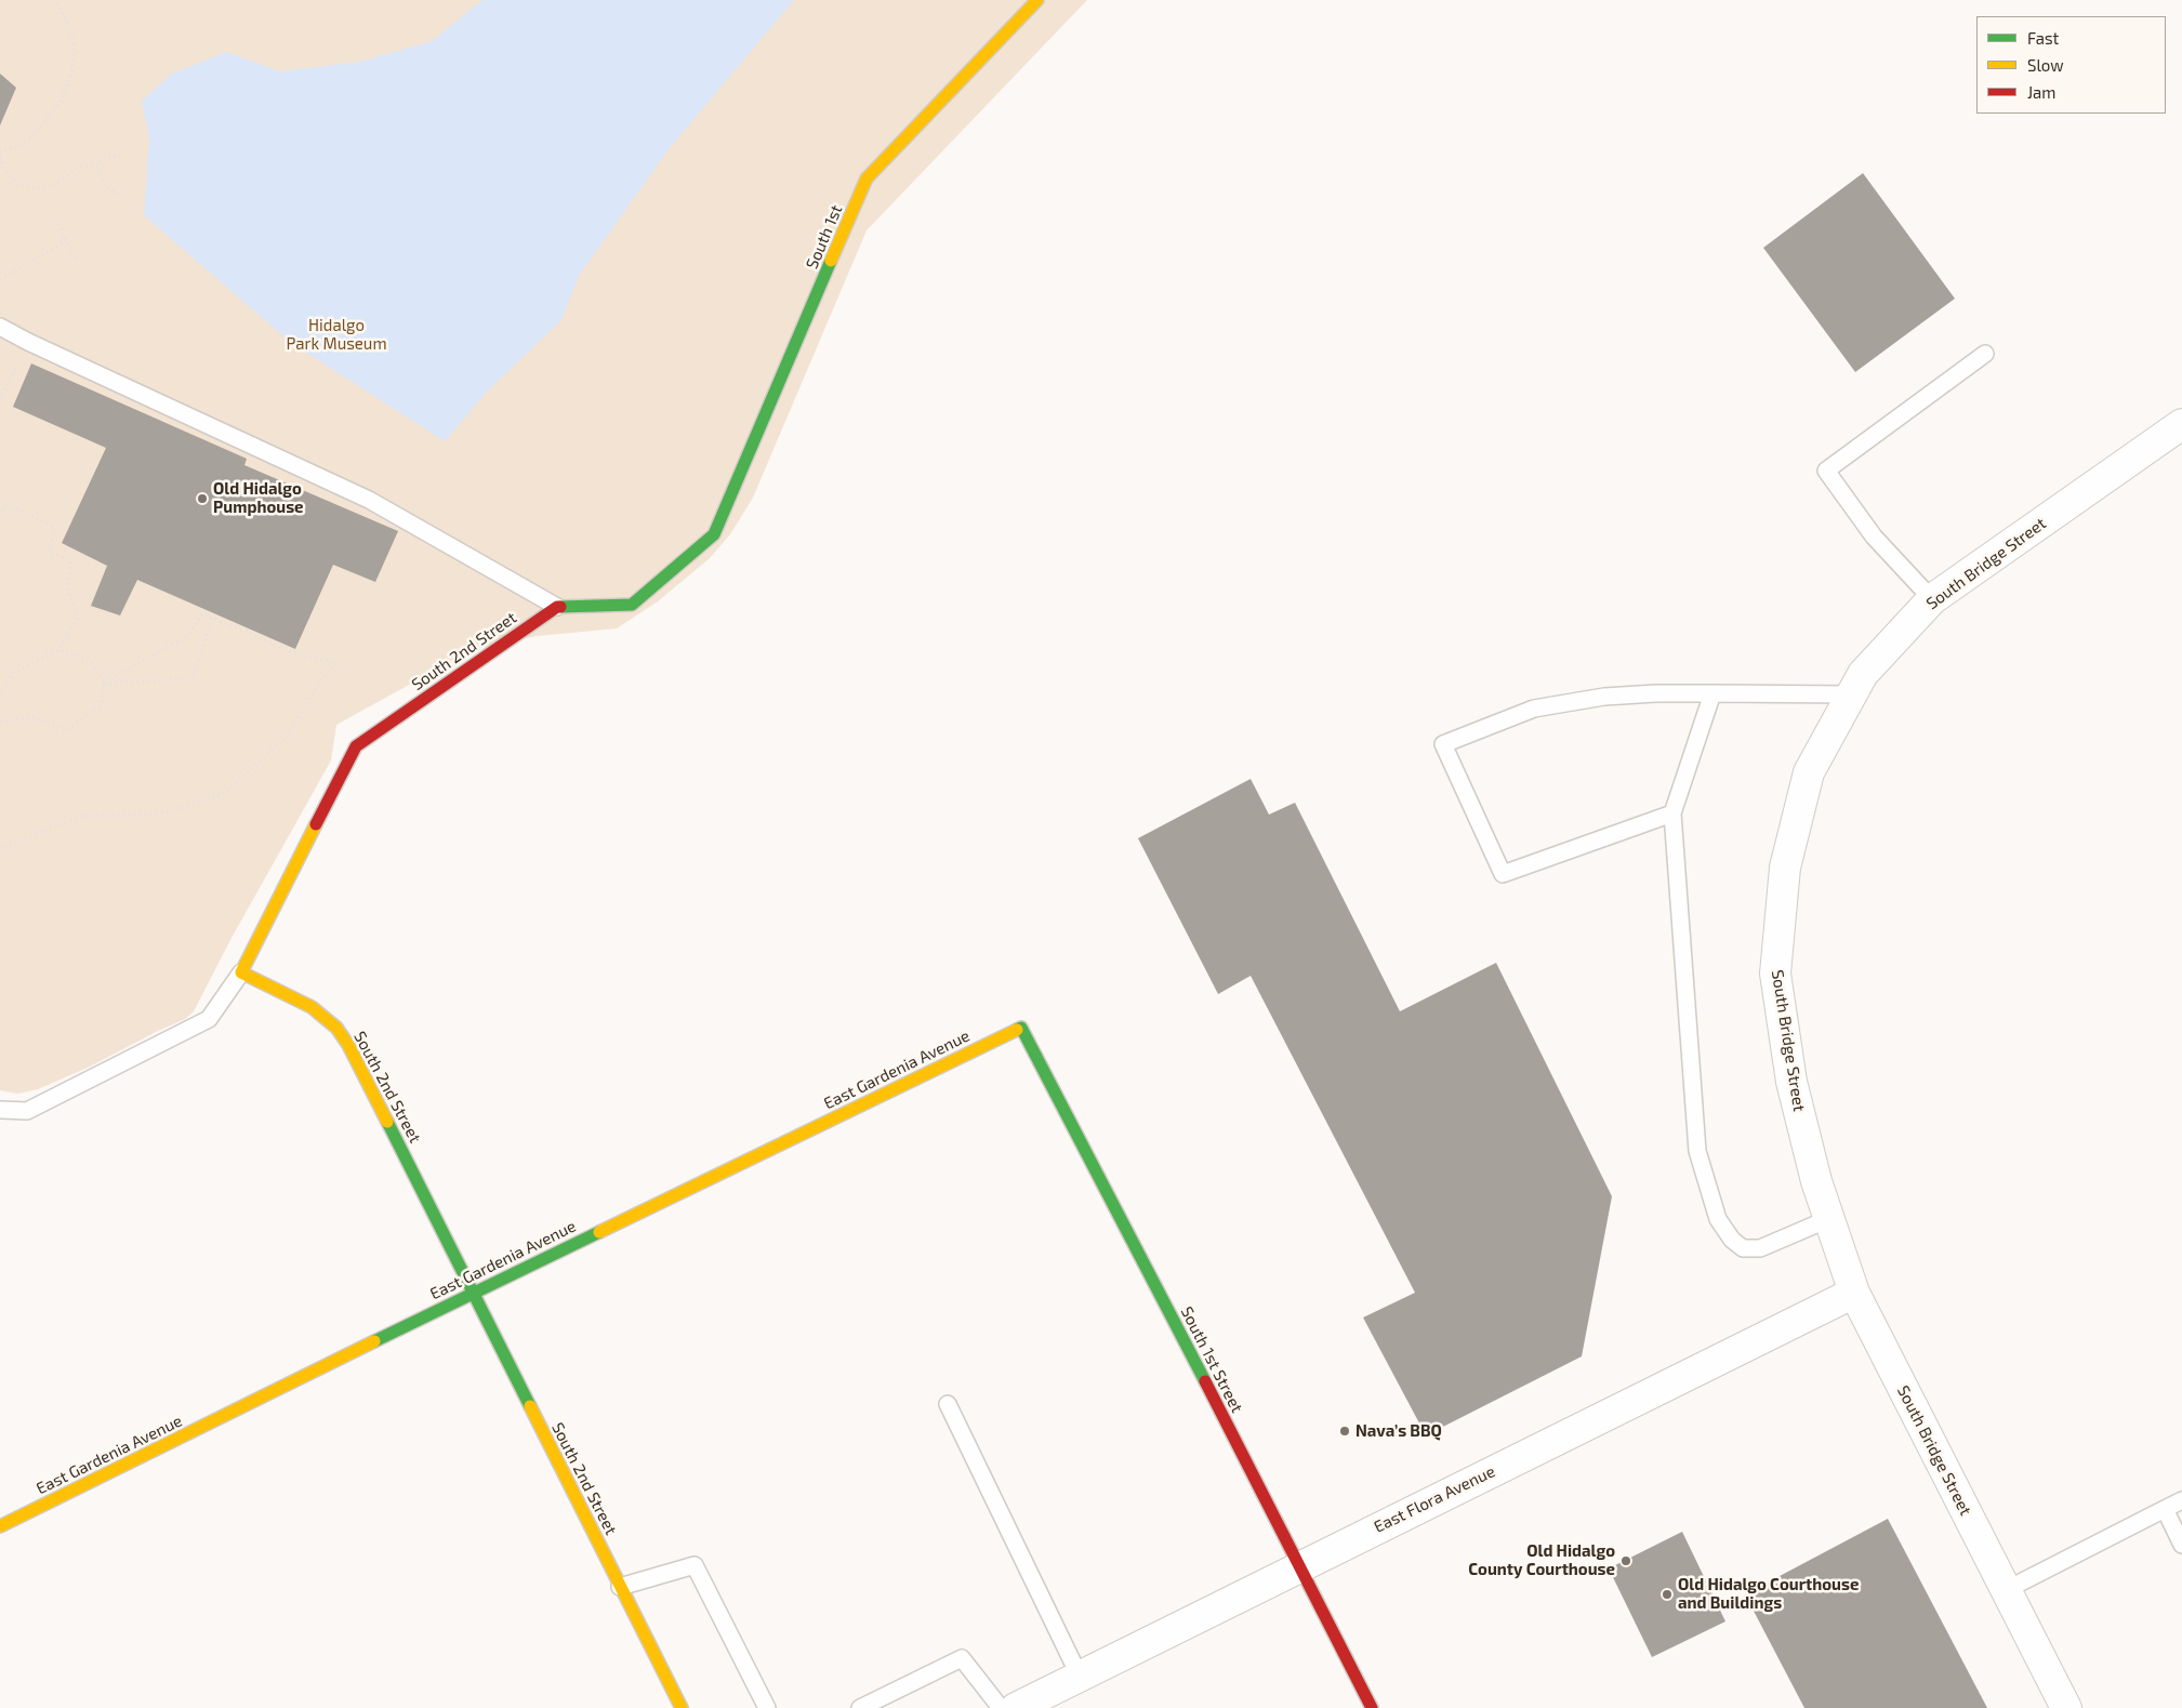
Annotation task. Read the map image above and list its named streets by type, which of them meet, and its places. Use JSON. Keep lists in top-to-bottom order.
{
  "streets": {
    "street": [
      "South 1st",
      "South Bridge Street",
      "South 2nd Street",
      "East Gardenia Avenue",
      "South 1st Street",
      "East Flora Avenue"
    ]
  },
  "crossings": [
    ["South 1st", "South 2nd Street"],
    ["South Bridge Street", "East Flora Avenue"],
    ["South 2nd Street", "East Gardenia Avenue"],
    ["East Gardenia Avenue", "South 1st Street"],
    ["South 1st Street", "East Flora Avenue"]
  ],
  "parks": ["Hidalgo Park Museum"],
  "places": [
    "Old Hidalgo Pumphouse",
    "Nava’s BBQ",
    "Old Hidalgo County Courthouse",
    "Old Hidalgo Courthouse and Buildings"
  ],
  "legend": ["Fast", "Slow", "Jam"]
}
